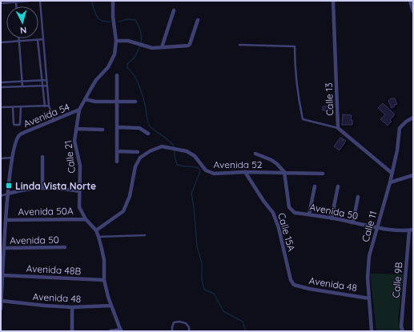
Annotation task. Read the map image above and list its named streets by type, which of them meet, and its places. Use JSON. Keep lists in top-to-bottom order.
{
  "streets": {
    "street": [
      "Calle 13",
      "Avenida 54",
      "Calle 21",
      "Avenida 52",
      "Avenida 50A",
      "Avenida 50",
      "Calle 11",
      "Calle 15A",
      "Avenida 48B",
      "Calle 9B",
      "Avenida 48"
    ]
  },
  "crossings": [
    ["Calle 13", "Calle 11"],
    ["Avenida 54", "Calle 21"],
    ["Calle 21", "Avenida 52"],
    ["Calle 21", "Avenida 50A"],
    ["Calle 21", "Avenida 48B"],
    ["Calle 21", "Avenida 48"],
    ["Avenida 52", "Avenida 50"],
    ["Avenida 52", "Calle 15A"],
    ["Avenida 50", "Calle 11"],
    ["Avenida 50", "Calle 9B"],
    ["Calle 11", "Avenida 48"],
    ["Calle 15A", "Avenida 48"]
  ],
  "places": {
    "transit": ["Linda Vista Norte"]
  },
  "north": "bottom"
}
